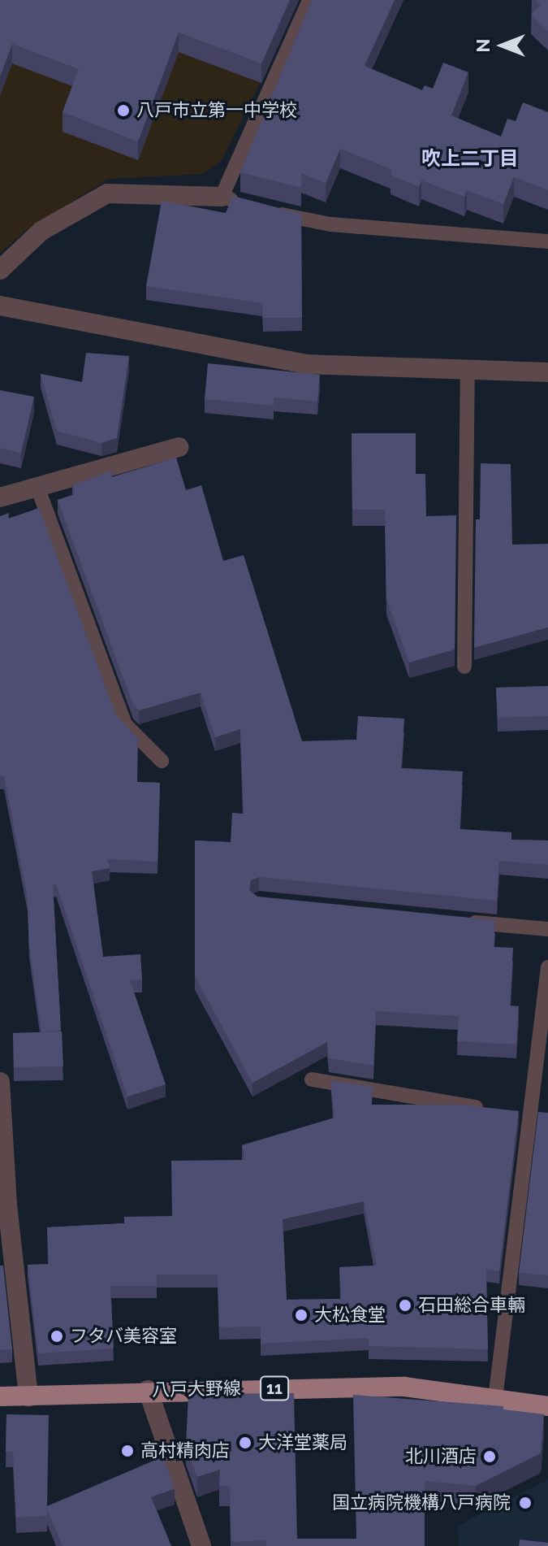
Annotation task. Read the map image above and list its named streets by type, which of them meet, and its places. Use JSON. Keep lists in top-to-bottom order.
{
  "streets": {
    "main road": ["11", "八戸大野線"]
  },
  "districts": ["吹上二丁目"],
  "places": [
    "八戸市立第一中学校",
    "石田総合車輛",
    "大松食堂",
    "フタバ美容室",
    "大洋堂薬局",
    "高村精肉店",
    "北川酒店",
    "国立病院機構八戸病院"
  ],
  "north": "left"
}
